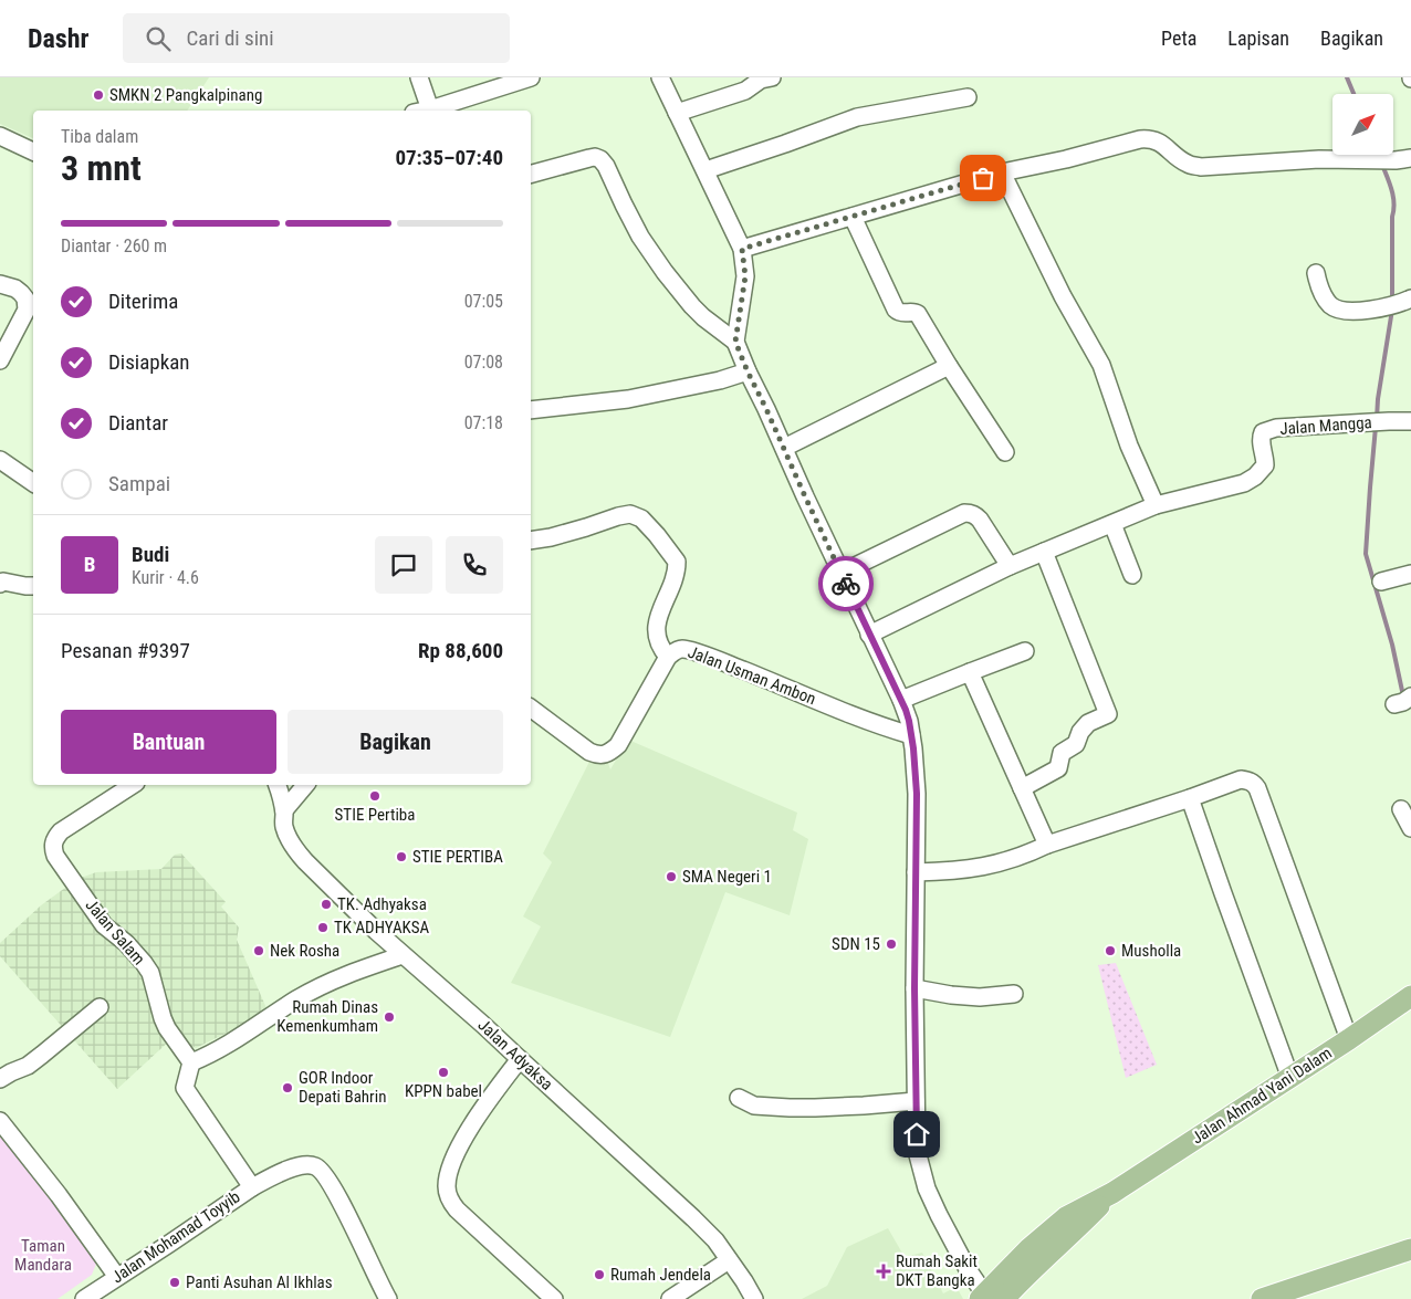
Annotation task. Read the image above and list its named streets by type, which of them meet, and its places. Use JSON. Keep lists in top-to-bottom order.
{
  "streets": {
    "main road": ["Jalan Ahmad Yani Dalam"],
    "street": [
      "Jalan Mangga",
      "Jalan Usman Ambon",
      "Jalan Salam",
      "Jalan Adyaksa",
      "Jalan Mohamad Toyyib"
    ]
  },
  "crossings": [
    ["Jalan Salam", "Jalan Mohamad Toyyib"]
  ],
  "parks": ["Taman Mandara"],
  "places": {
    "other": [
      "SMKN 2 Pangkalpinang",
      "STIE Pertiba",
      "STIE PERTIBA",
      "SMA Negeri 1",
      "TK. Adhyaksa",
      "TK ADHYAKSA",
      "SDN 15",
      "Nek Rosha",
      "Musholla",
      "Rumah Dinas Kemenkumham",
      "KPPN babel",
      "GOR Indoor Depati Bahrin",
      "Rumah Jendela",
      "Panti Asuhan Al Ikhlas"
    ],
    "health": ["Rumah Sakit DKT Bangka"]
  },
  "north": "top right",
  "page": {
    "header": "Dashr",
    "search": "Cari di sini",
    "nav": ["Peta", "Lapisan", "Bagikan"],
    "heading": ["3 mnt", "Tiba dalam", "07:35–07:40"],
    "panel": [
      "Budi",
      "Kurir · 4.6",
      "Pesanan #9397",
      "Rp 88,600"
    ],
    "bar": "Diantar · 260 m",
    "list": [
      ["Diterima", "07:05"],
      ["Disiapkan", "07:08"],
      ["Diantar", "07:18"],
      "Sampai"
    ],
    "round": "B",
    "buttons": ["Bantuan", "Bagikan"]
  }
}
